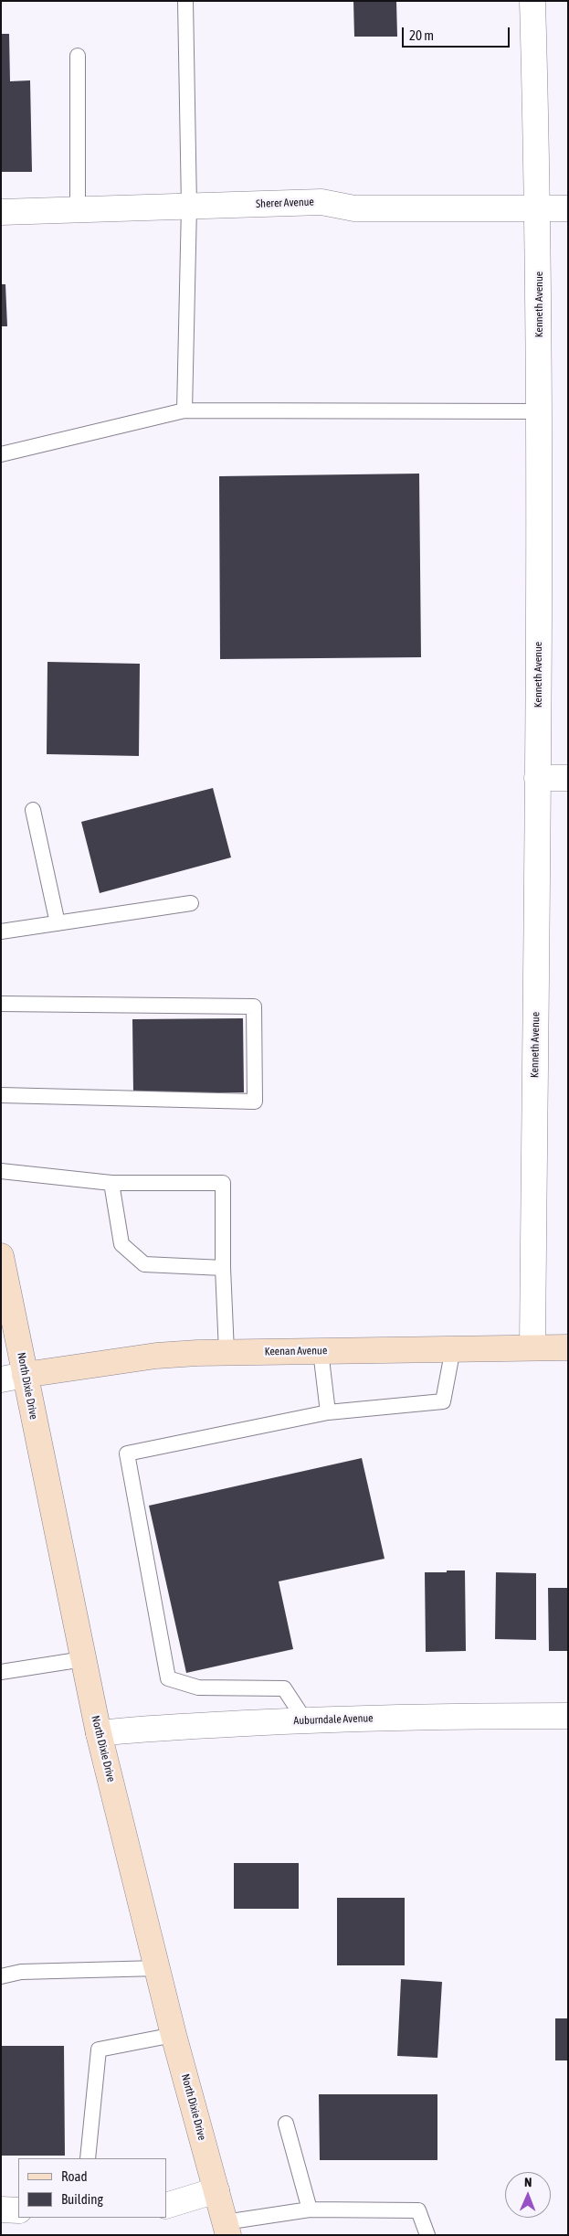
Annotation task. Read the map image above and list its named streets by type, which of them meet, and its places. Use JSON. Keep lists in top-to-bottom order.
{
  "streets": {
    "main road": ["Keenan Avenue", "North Dixie Drive"],
    "street": ["Sherer Avenue", "Kenneth Avenue", "Auburndale Avenue"]
  },
  "crossings": [
    ["Sherer Avenue", "Kenneth Avenue"],
    ["Kenneth Avenue", "Keenan Avenue"],
    ["Keenan Avenue", "North Dixie Drive"],
    ["North Dixie Drive", "Auburndale Avenue"]
  ],
  "legend": ["Road", "Building"],
  "scale_bar": "20 m",
  "north": "top"
}
